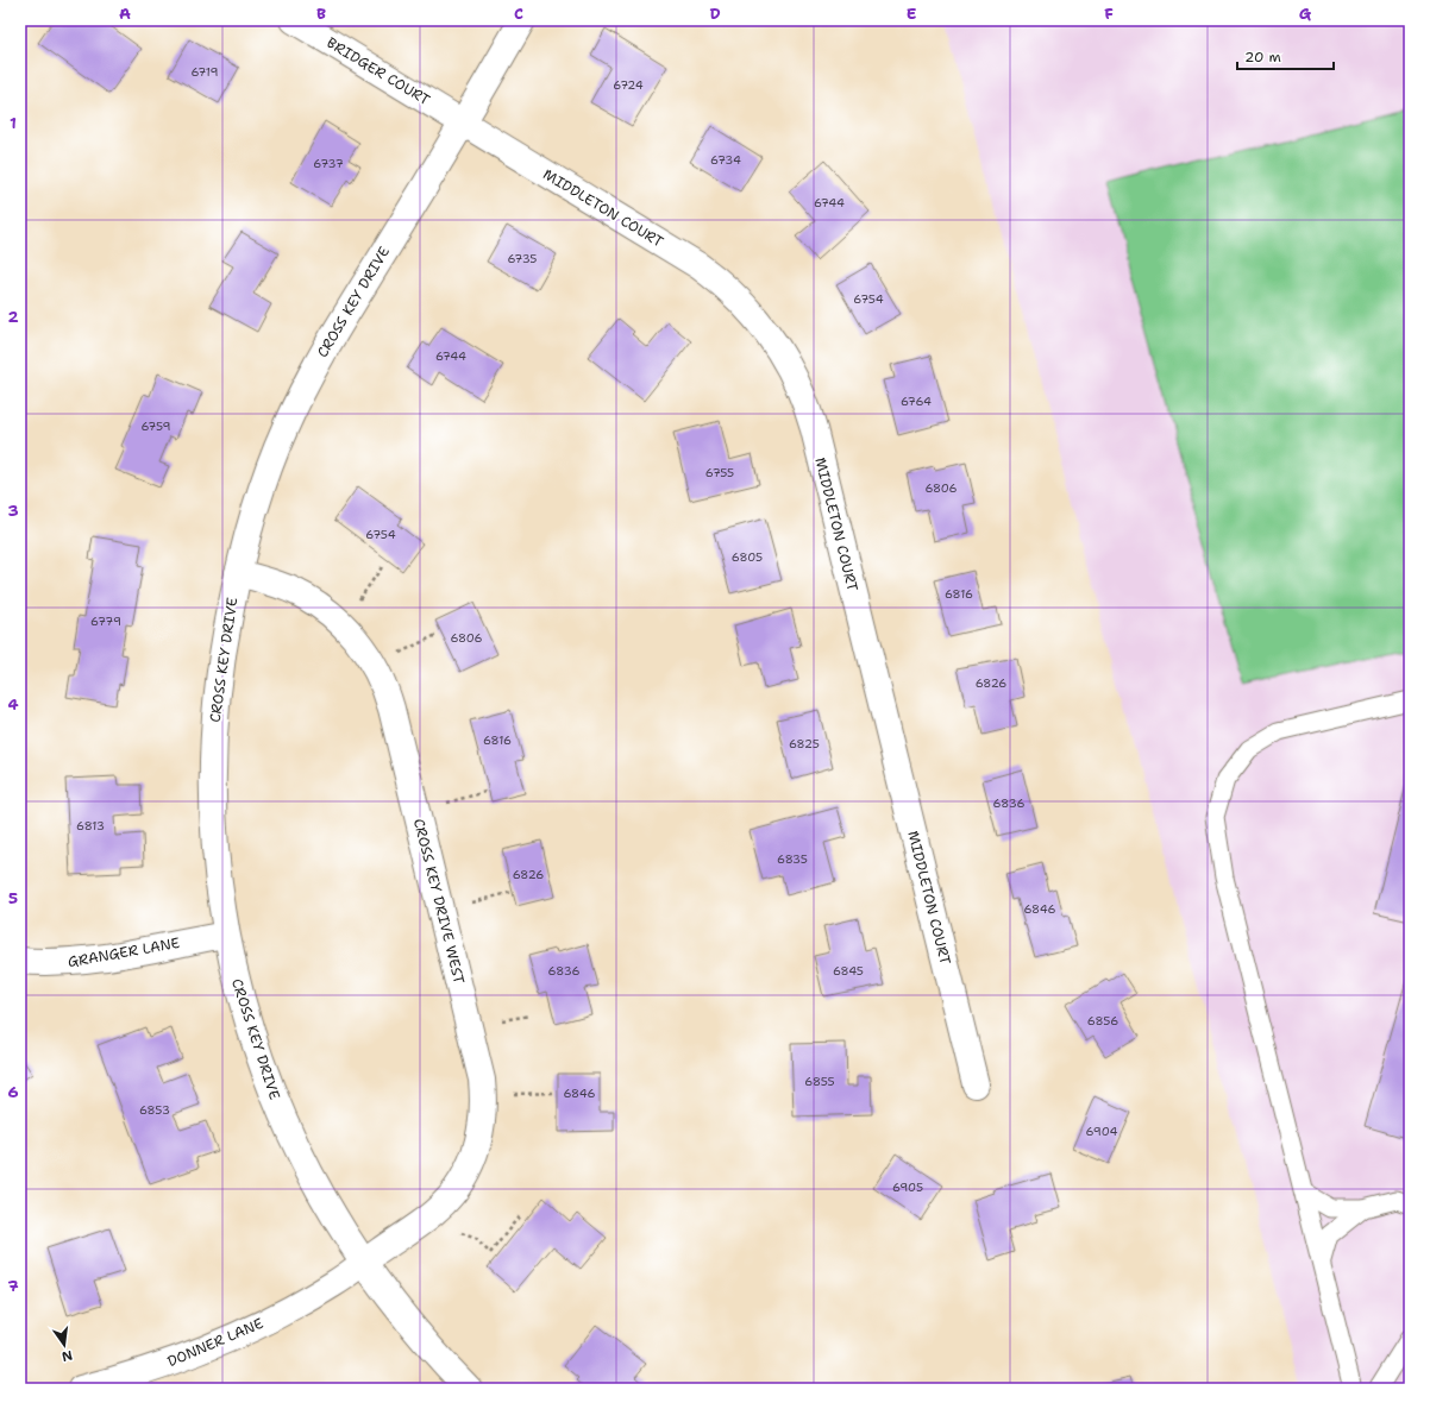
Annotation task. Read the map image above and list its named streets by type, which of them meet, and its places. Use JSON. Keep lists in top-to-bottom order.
{
  "streets": {
    "street": [
      "BRIDGER COURT",
      "MIDDLETON COURT",
      "CROSS KEY DRIVE",
      "CROSS KEY DRIVE WEST",
      "GRANGER LANE",
      "DONNER LANE"
    ]
  },
  "crossings": [
    ["BRIDGER COURT", "MIDDLETON COURT"],
    ["BRIDGER COURT", "CROSS KEY DRIVE"],
    ["MIDDLETON COURT", "CROSS KEY DRIVE"],
    ["CROSS KEY DRIVE", "CROSS KEY DRIVE WEST"],
    ["CROSS KEY DRIVE", "GRANGER LANE"],
    ["CROSS KEY DRIVE", "DONNER LANE"],
    ["CROSS KEY DRIVE WEST", "DONNER LANE"]
  ],
  "house_numbers": [
    "6719",
    "6724",
    "6734",
    "6737",
    "6744",
    "6735",
    "6754",
    "6744",
    "6764",
    "6759",
    "6755",
    "6806",
    "6754",
    "6805",
    "6816",
    "6779",
    "6806",
    "6826",
    "6816",
    "6825",
    "6836",
    "6813",
    "6835",
    "6826",
    "6846",
    "6836",
    "6845",
    "6856",
    "6855",
    "6846",
    "6853",
    "6904",
    "6905"
  ],
  "scale_bar": "20 m",
  "north": "bottom",
  "grid": {
    "columns": [
      "A",
      "B",
      "C",
      "D",
      "E",
      "F",
      "G"
    ],
    "rows": [
      "1",
      "2",
      "3",
      "4",
      "5",
      "6",
      "7"
    ]
  }
}
